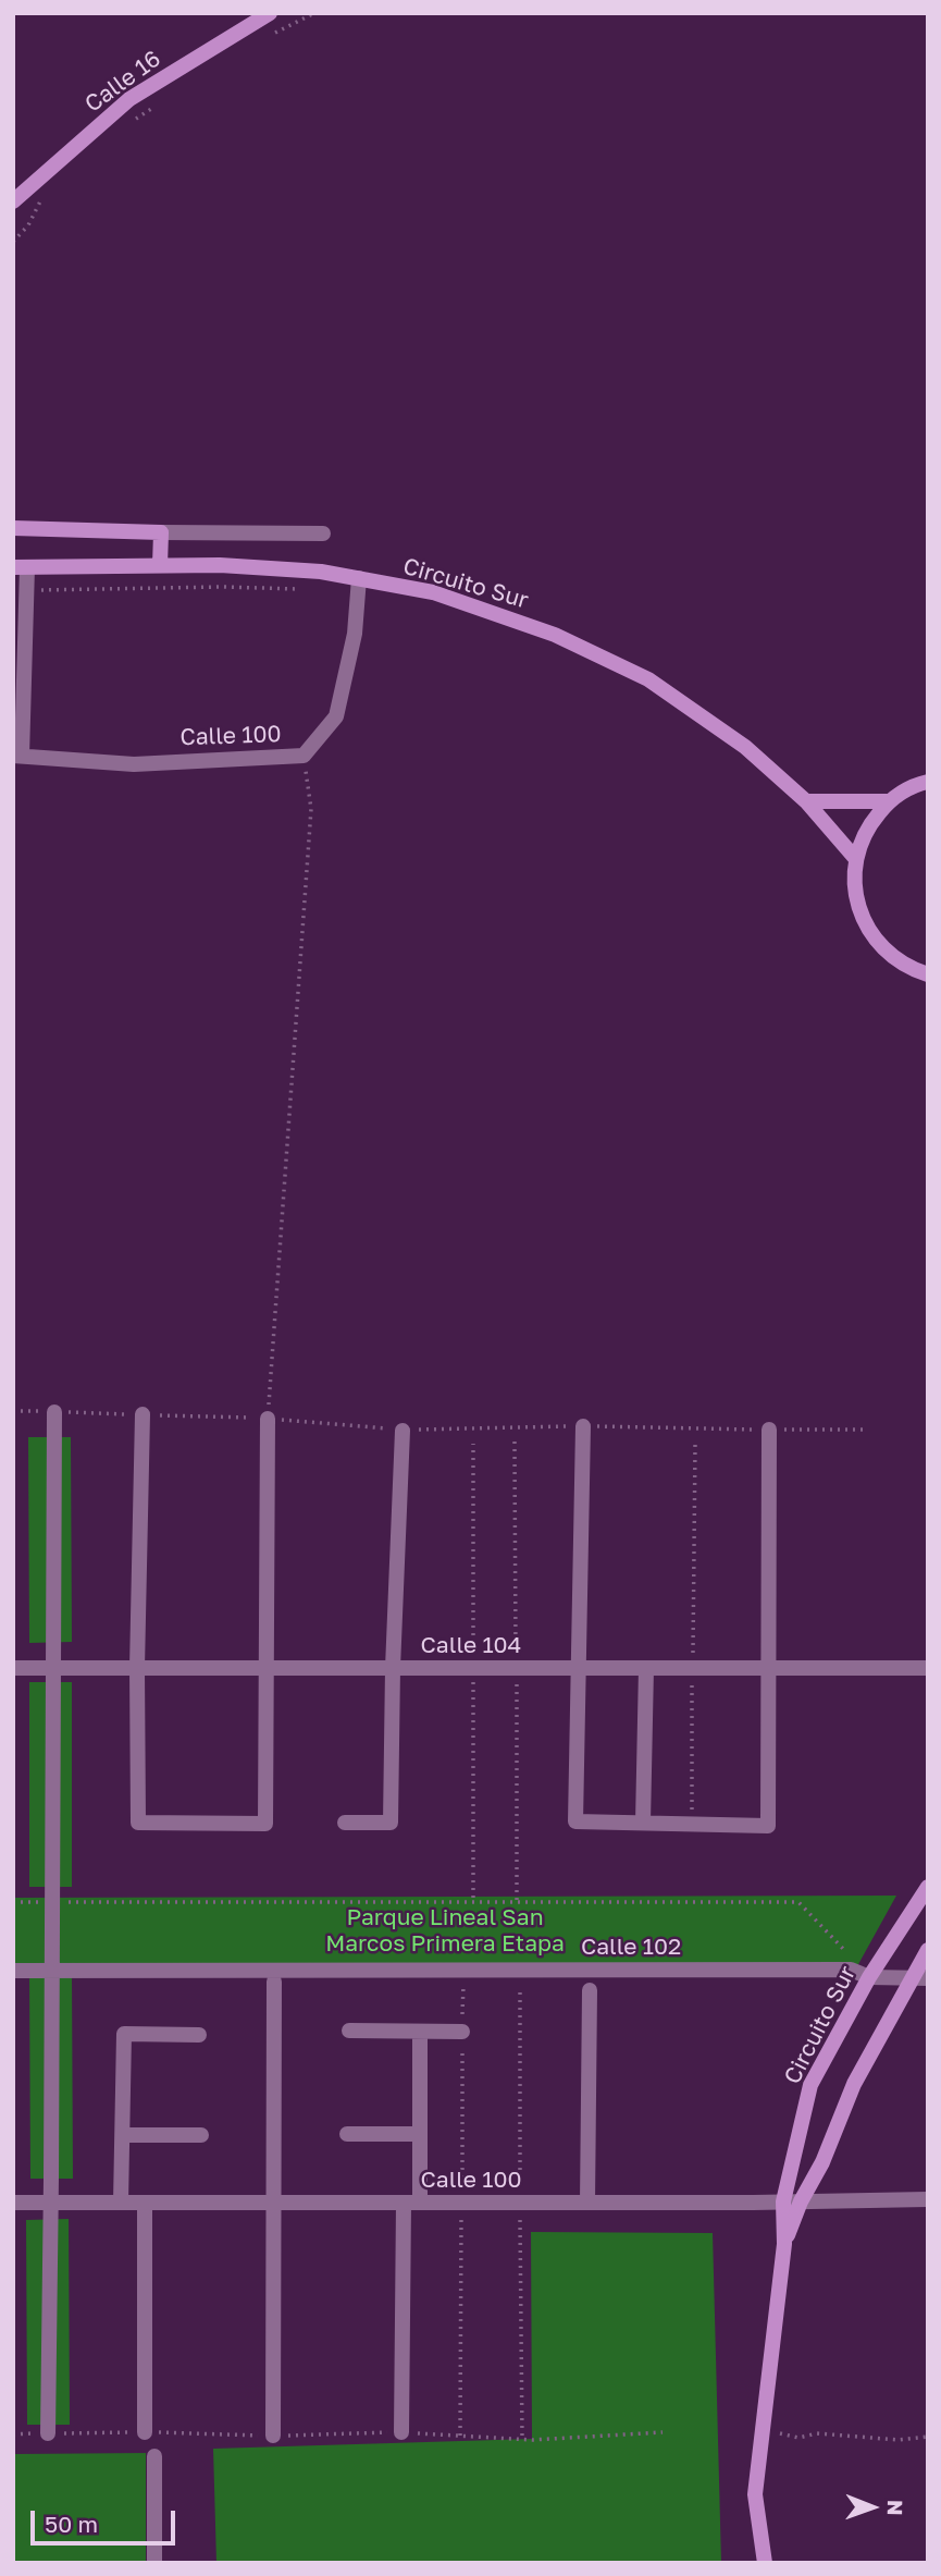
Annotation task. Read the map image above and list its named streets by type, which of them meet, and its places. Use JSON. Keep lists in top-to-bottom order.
{
  "streets": {
    "street": [
      "Calle 16",
      "Circuito Sur",
      "Calle 100",
      "Calle 104",
      "Calle 102"
    ]
  },
  "crossings": [
    ["Circuito Sur", "Calle 100"],
    ["Circuito Sur", "Calle 102"]
  ],
  "parks": ["Parque Lineal San Marcos Primera Etapa"],
  "scale_bar": "50 m",
  "north": "right"
}
